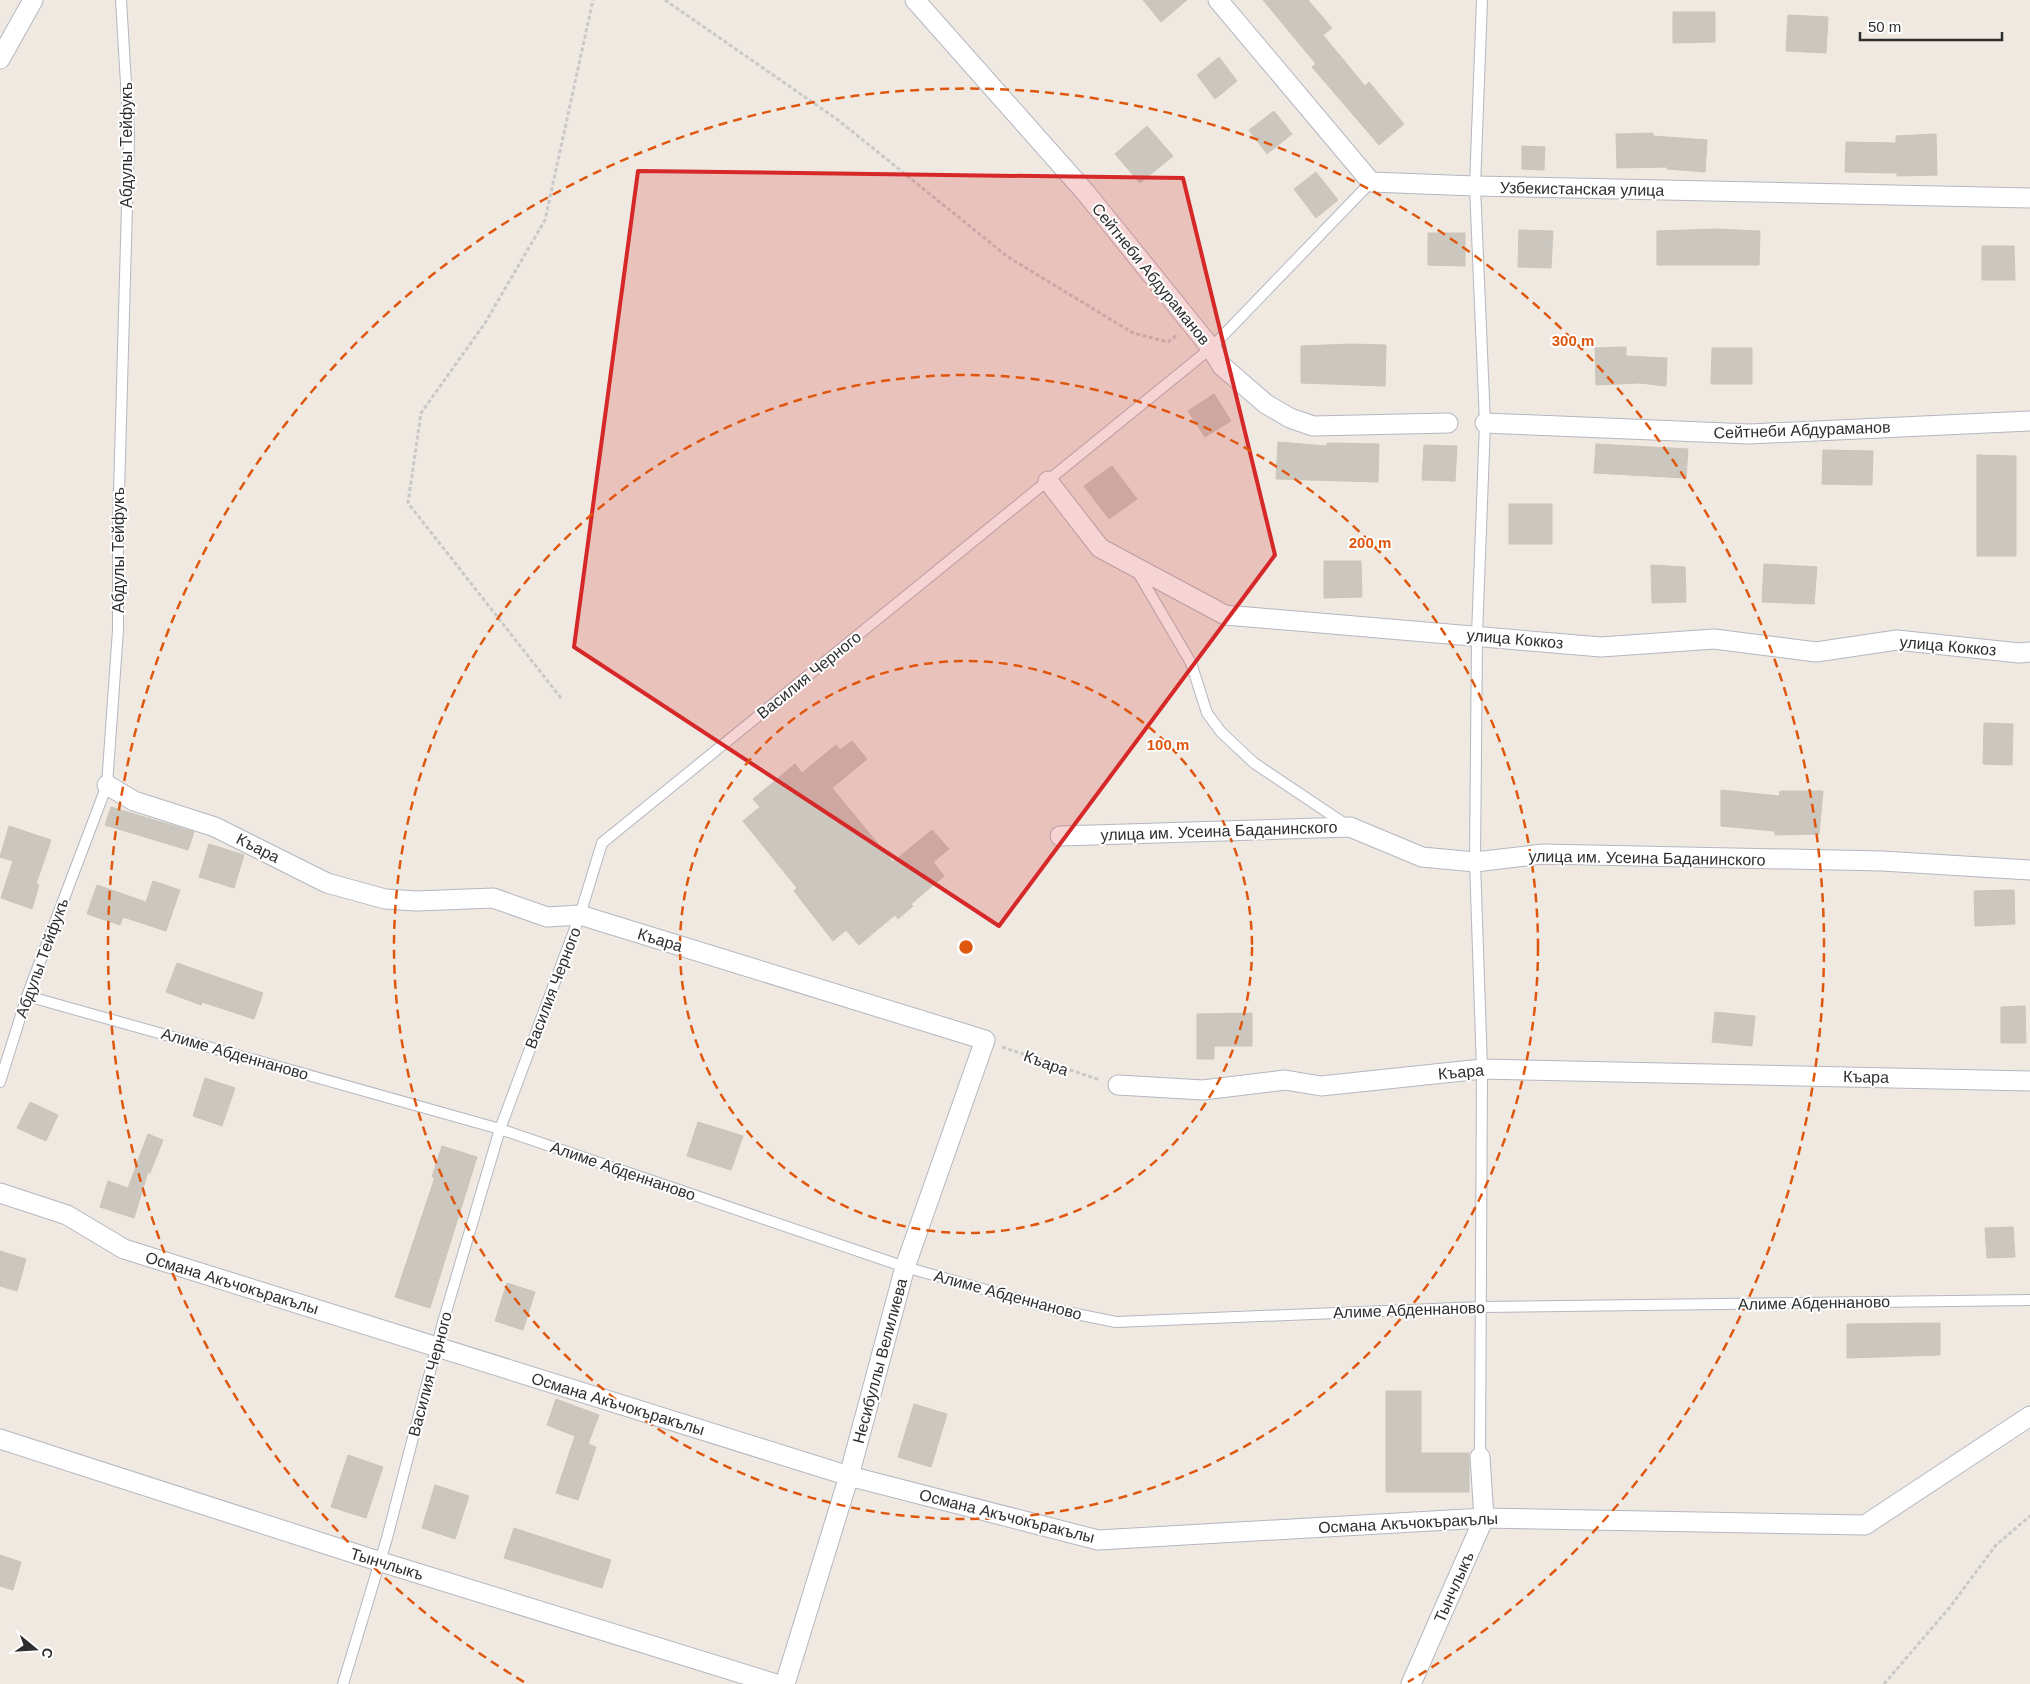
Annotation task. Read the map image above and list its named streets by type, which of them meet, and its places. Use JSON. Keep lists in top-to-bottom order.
{
  "streets": {
    "street": [
      "Узбекистанская улица",
      "Сейтнеби Абдураманов",
      "улица Коккоз",
      "улица им. Усеина Баданинского",
      "Къара",
      "Османа Акъчокъракълы",
      "Несибуллы Велилиева",
      "Тынчлыкъ"
    ],
    "lane": ["Абдулы Тейфукъ", "Василия Черного", "Алиме Абденнаново"]
  },
  "crossings": [
    ["Абдулы Тейфукъ", "Къара"],
    ["Абдулы Тейфукъ", "Алиме Абденнаново"],
    ["Узбекистанская улица", "Василия Черного"],
    ["Сейтнеби Абдураманов", "Василия Черного"],
    ["улица Коккоз", "Василия Черного"],
    ["Василия Черного", "Къара"],
    ["Василия Черного", "Алиме Абденнаново"],
    ["Василия Черного", "Османа Акъчокъракълы"],
    ["Василия Черного", "Тынчлыкъ"],
    ["Къара", "Несибуллы Велилиева"],
    ["Алиме Абденнаново", "Несибуллы Велилиева"],
    ["Османа Акъчокъракълы", "Несибуллы Велилиева"],
    ["Османа Акъчокъракълы", "Тынчлыкъ"]
  ],
  "scale_bar": "50 m",
  "north": "right",
  "rings": ["300 m", "200 m", "100 m"]
}
